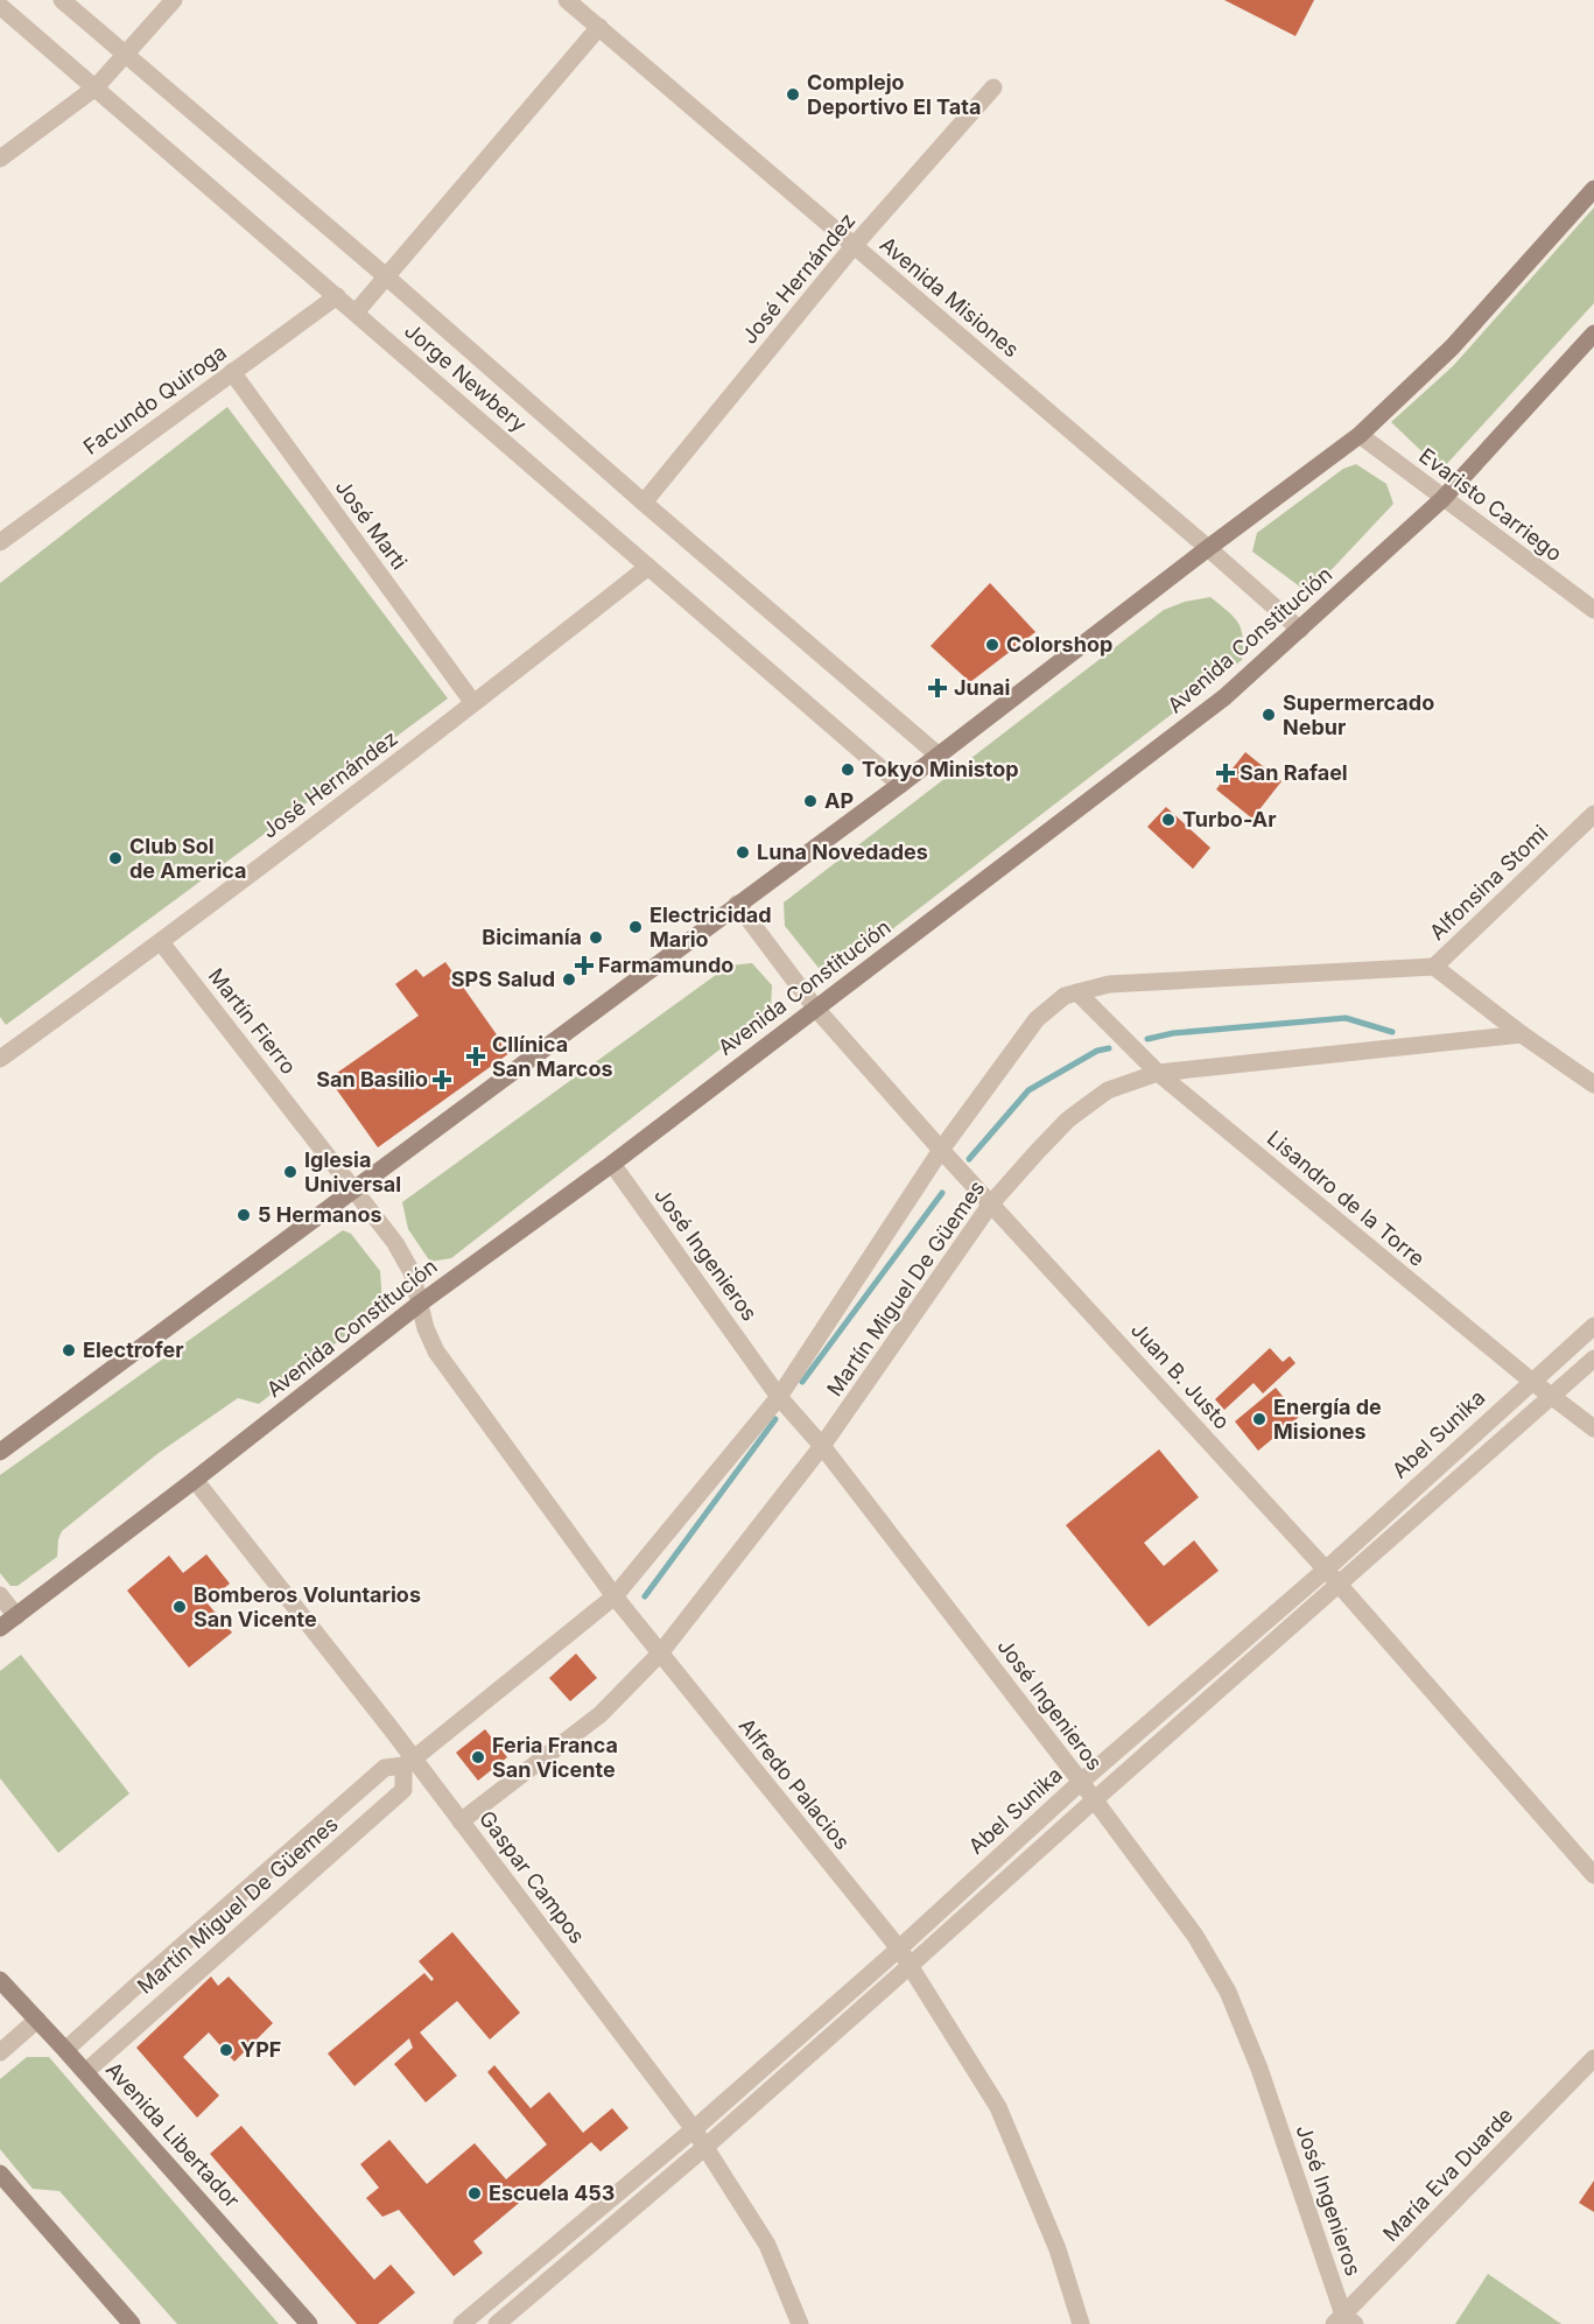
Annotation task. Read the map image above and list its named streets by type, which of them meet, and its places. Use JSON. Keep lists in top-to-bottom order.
{
  "streets": {
    "main road": ["Avenida Constitución", "Avenida Libertador"],
    "street": [
      "José Hernández",
      "Avenida Misiones",
      "Jorge Newbery",
      "Facundo Quiroga",
      "Evaristo Carriego",
      "José Marti",
      "Alfonsina Stomi",
      "Martín Fierro",
      "Lisandro de la Torre",
      "José Ingenieros",
      "Martín Miguel De Güemes",
      "Juan B. Justo",
      "Abel Sunika",
      "Alfredo Palacios",
      "Gaspar Campos",
      "María Eva Duarde"
    ]
  },
  "crossings": [
    ["José Hernández", "Avenida Misiones"],
    ["José Hernández", "Jorge Newbery"],
    ["José Hernández", "José Marti"],
    ["José Hernández", "Martín Fierro"],
    ["Avenida Misiones", "Avenida Constitución"],
    ["Jorge Newbery", "Facundo Quiroga"],
    ["Facundo Quiroga", "José Marti"],
    ["Evaristo Carriego", "Avenida Constitución"],
    ["Avenida Constitución", "Martín Fierro"],
    ["Avenida Constitución", "José Ingenieros"],
    ["Avenida Constitución", "Juan B. Justo"],
    ["Avenida Constitución", "Alfredo Palacios"],
    ["Avenida Constitución", "Gaspar Campos"],
    ["Alfonsina Stomi", "Martín Miguel De Güemes"],
    ["Martín Fierro", "Alfredo Palacios"],
    ["Lisandro de la Torre", "Martín Miguel De Güemes"],
    ["Lisandro de la Torre", "Abel Sunika"],
    ["José Ingenieros", "Martín Miguel De Güemes"],
    ["José Ingenieros", "Abel Sunika"],
    ["José Ingenieros", "María Eva Duarde"],
    ["Martín Miguel De Güemes", "Juan B. Justo"],
    ["Martín Miguel De Güemes", "Alfredo Palacios"],
    ["Martín Miguel De Güemes", "Gaspar Campos"],
    ["Martín Miguel De Güemes", "Avenida Libertador"],
    ["Juan B. Justo", "Abel Sunika"],
    ["Abel Sunika", "Alfredo Palacios"],
    ["Abel Sunika", "Gaspar Campos"]
  ],
  "places": {
    "other": [
      "Complejo Deportivo El Tata",
      "Colorshop",
      "Supermercado Nebur",
      "Tokyo Ministop",
      "AP",
      "Turbo-Ar",
      "Luna Novedades",
      "Club Sol de America",
      "Electricidad Mario",
      "Bicimanía",
      "SPS Salud",
      "Iglesia Universal",
      "5 Hermanos",
      "Electrofer",
      "Energía de Misiones",
      "Bomberos Voluntarios San Vicente",
      "Feria Franca San Vicente",
      "YPF",
      "Escuela 453"
    ],
    "health": [
      "Junai",
      "San Rafael",
      "Farmamundo",
      "Cllínica San Marcos",
      "San Basilio"
    ]
  }
}
